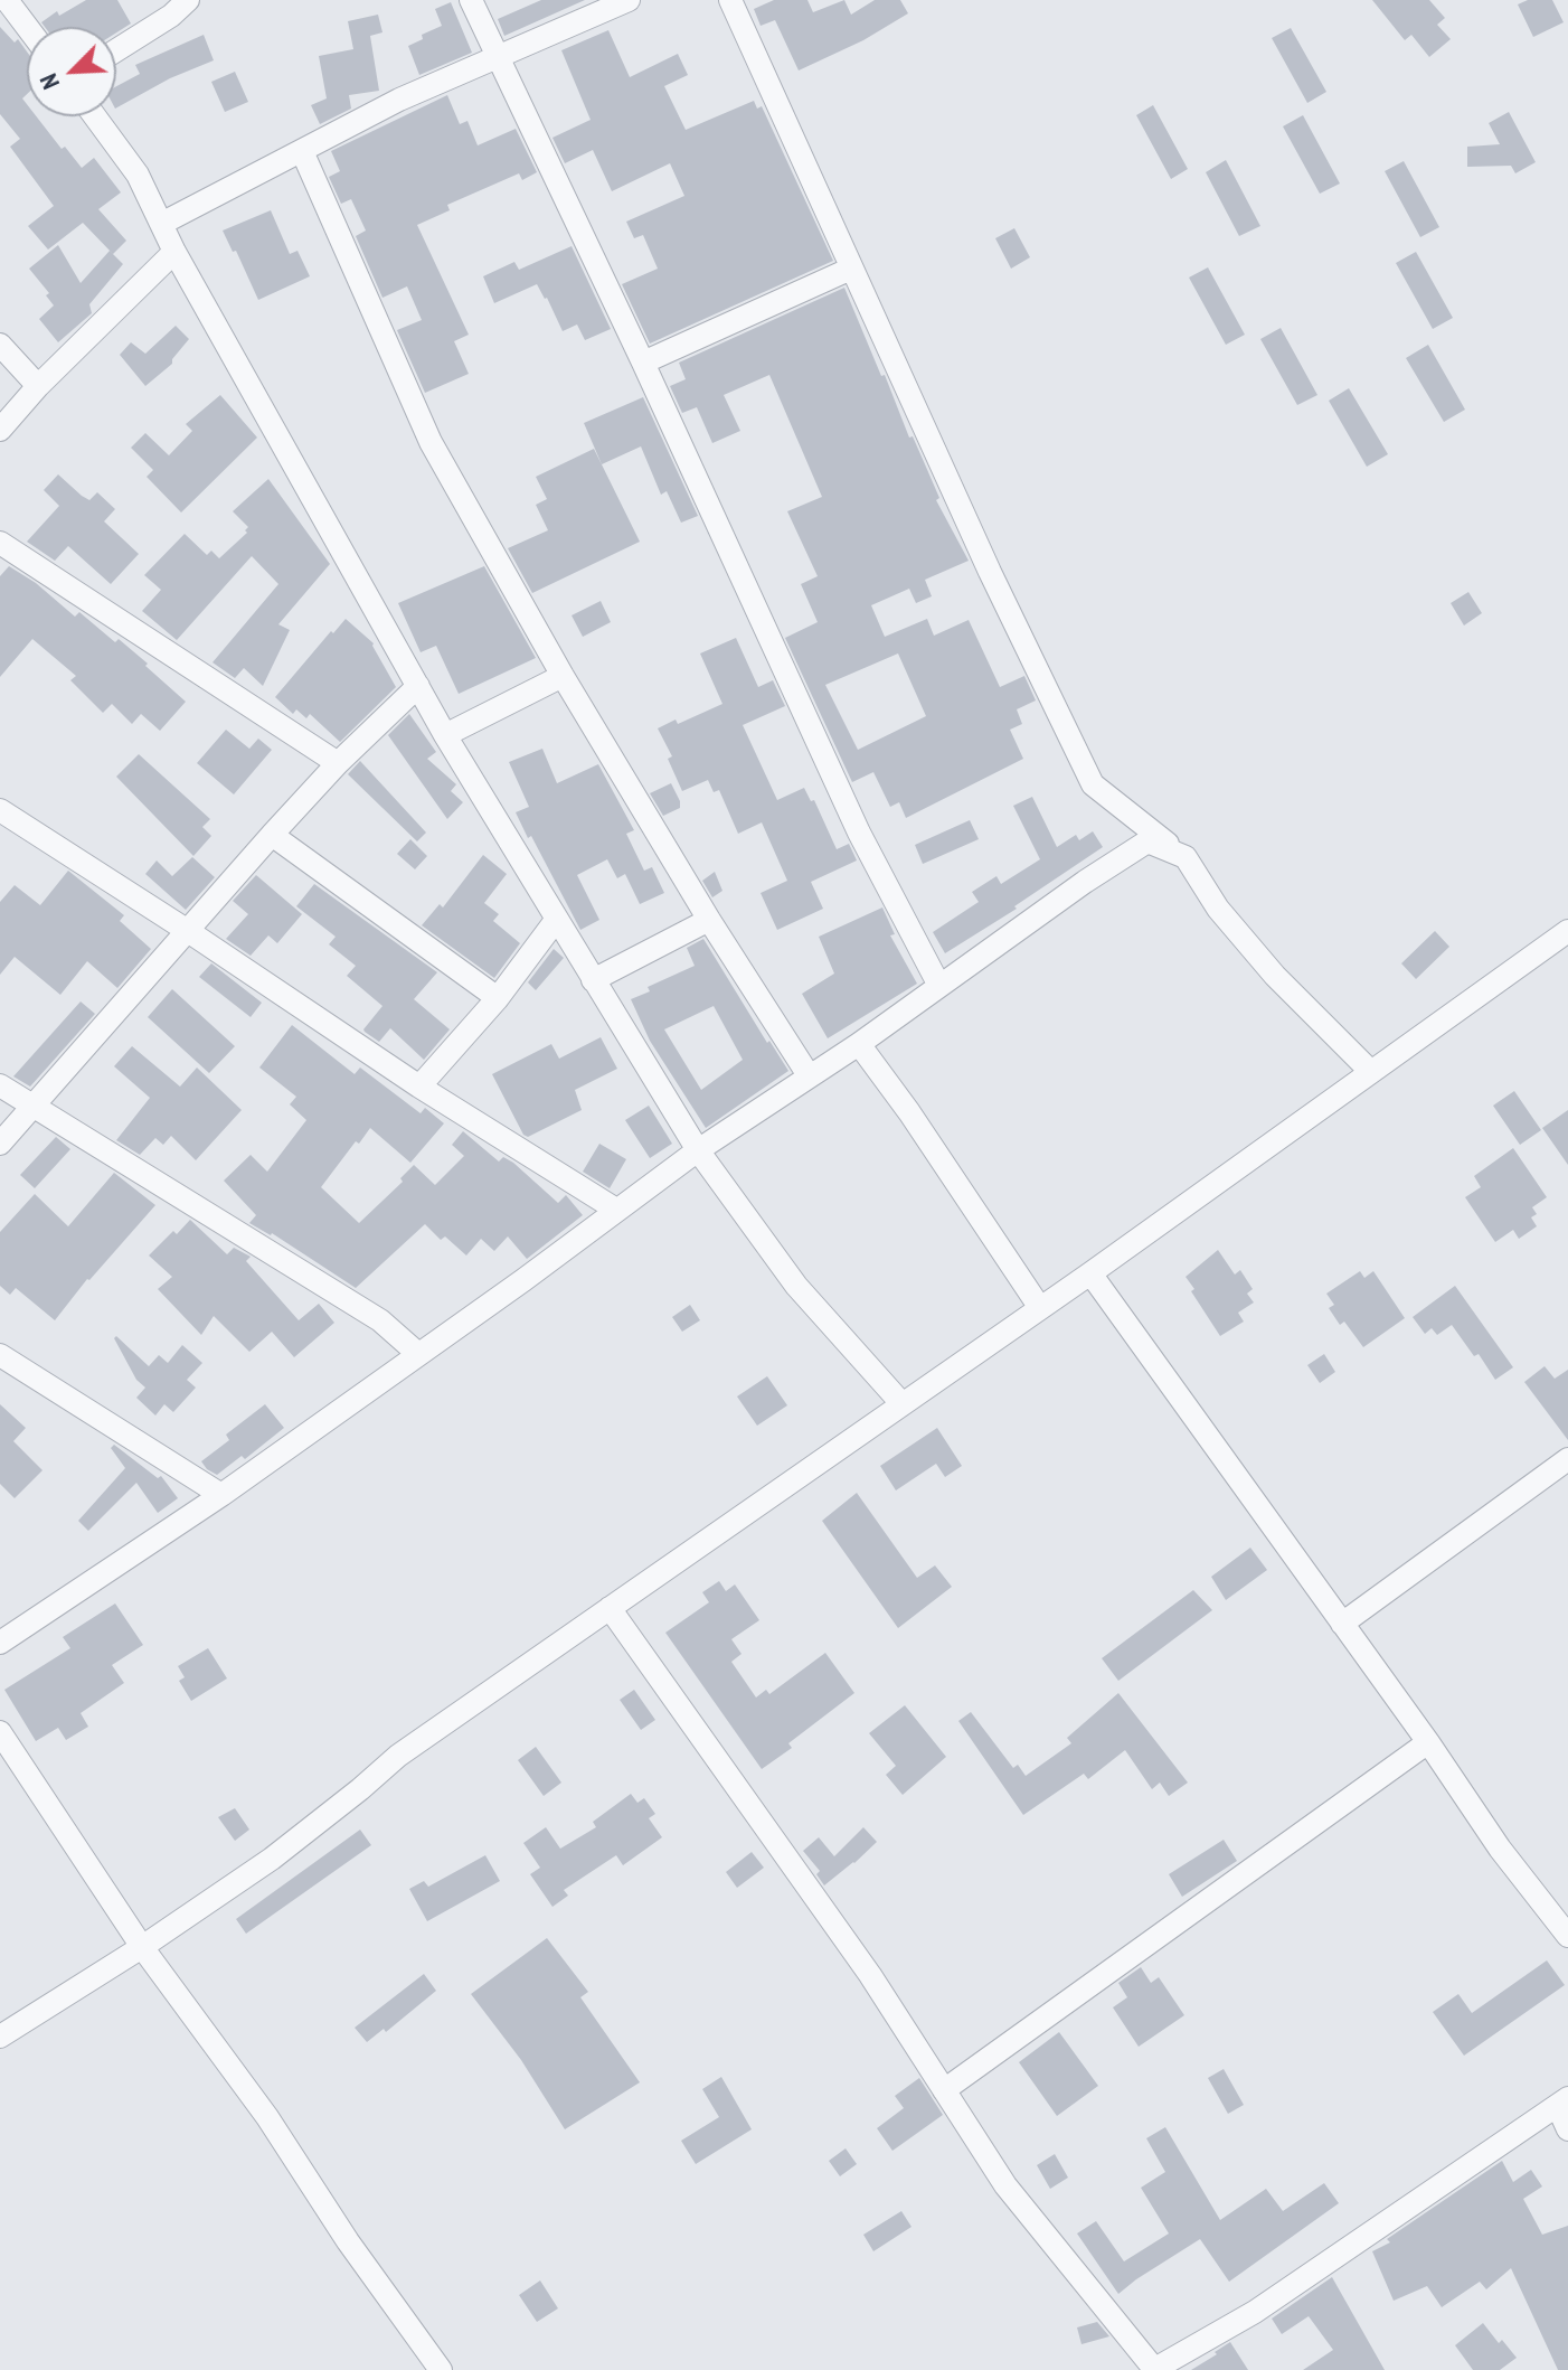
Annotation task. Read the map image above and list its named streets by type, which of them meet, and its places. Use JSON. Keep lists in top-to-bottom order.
{
  "north": "bottom left"
}
